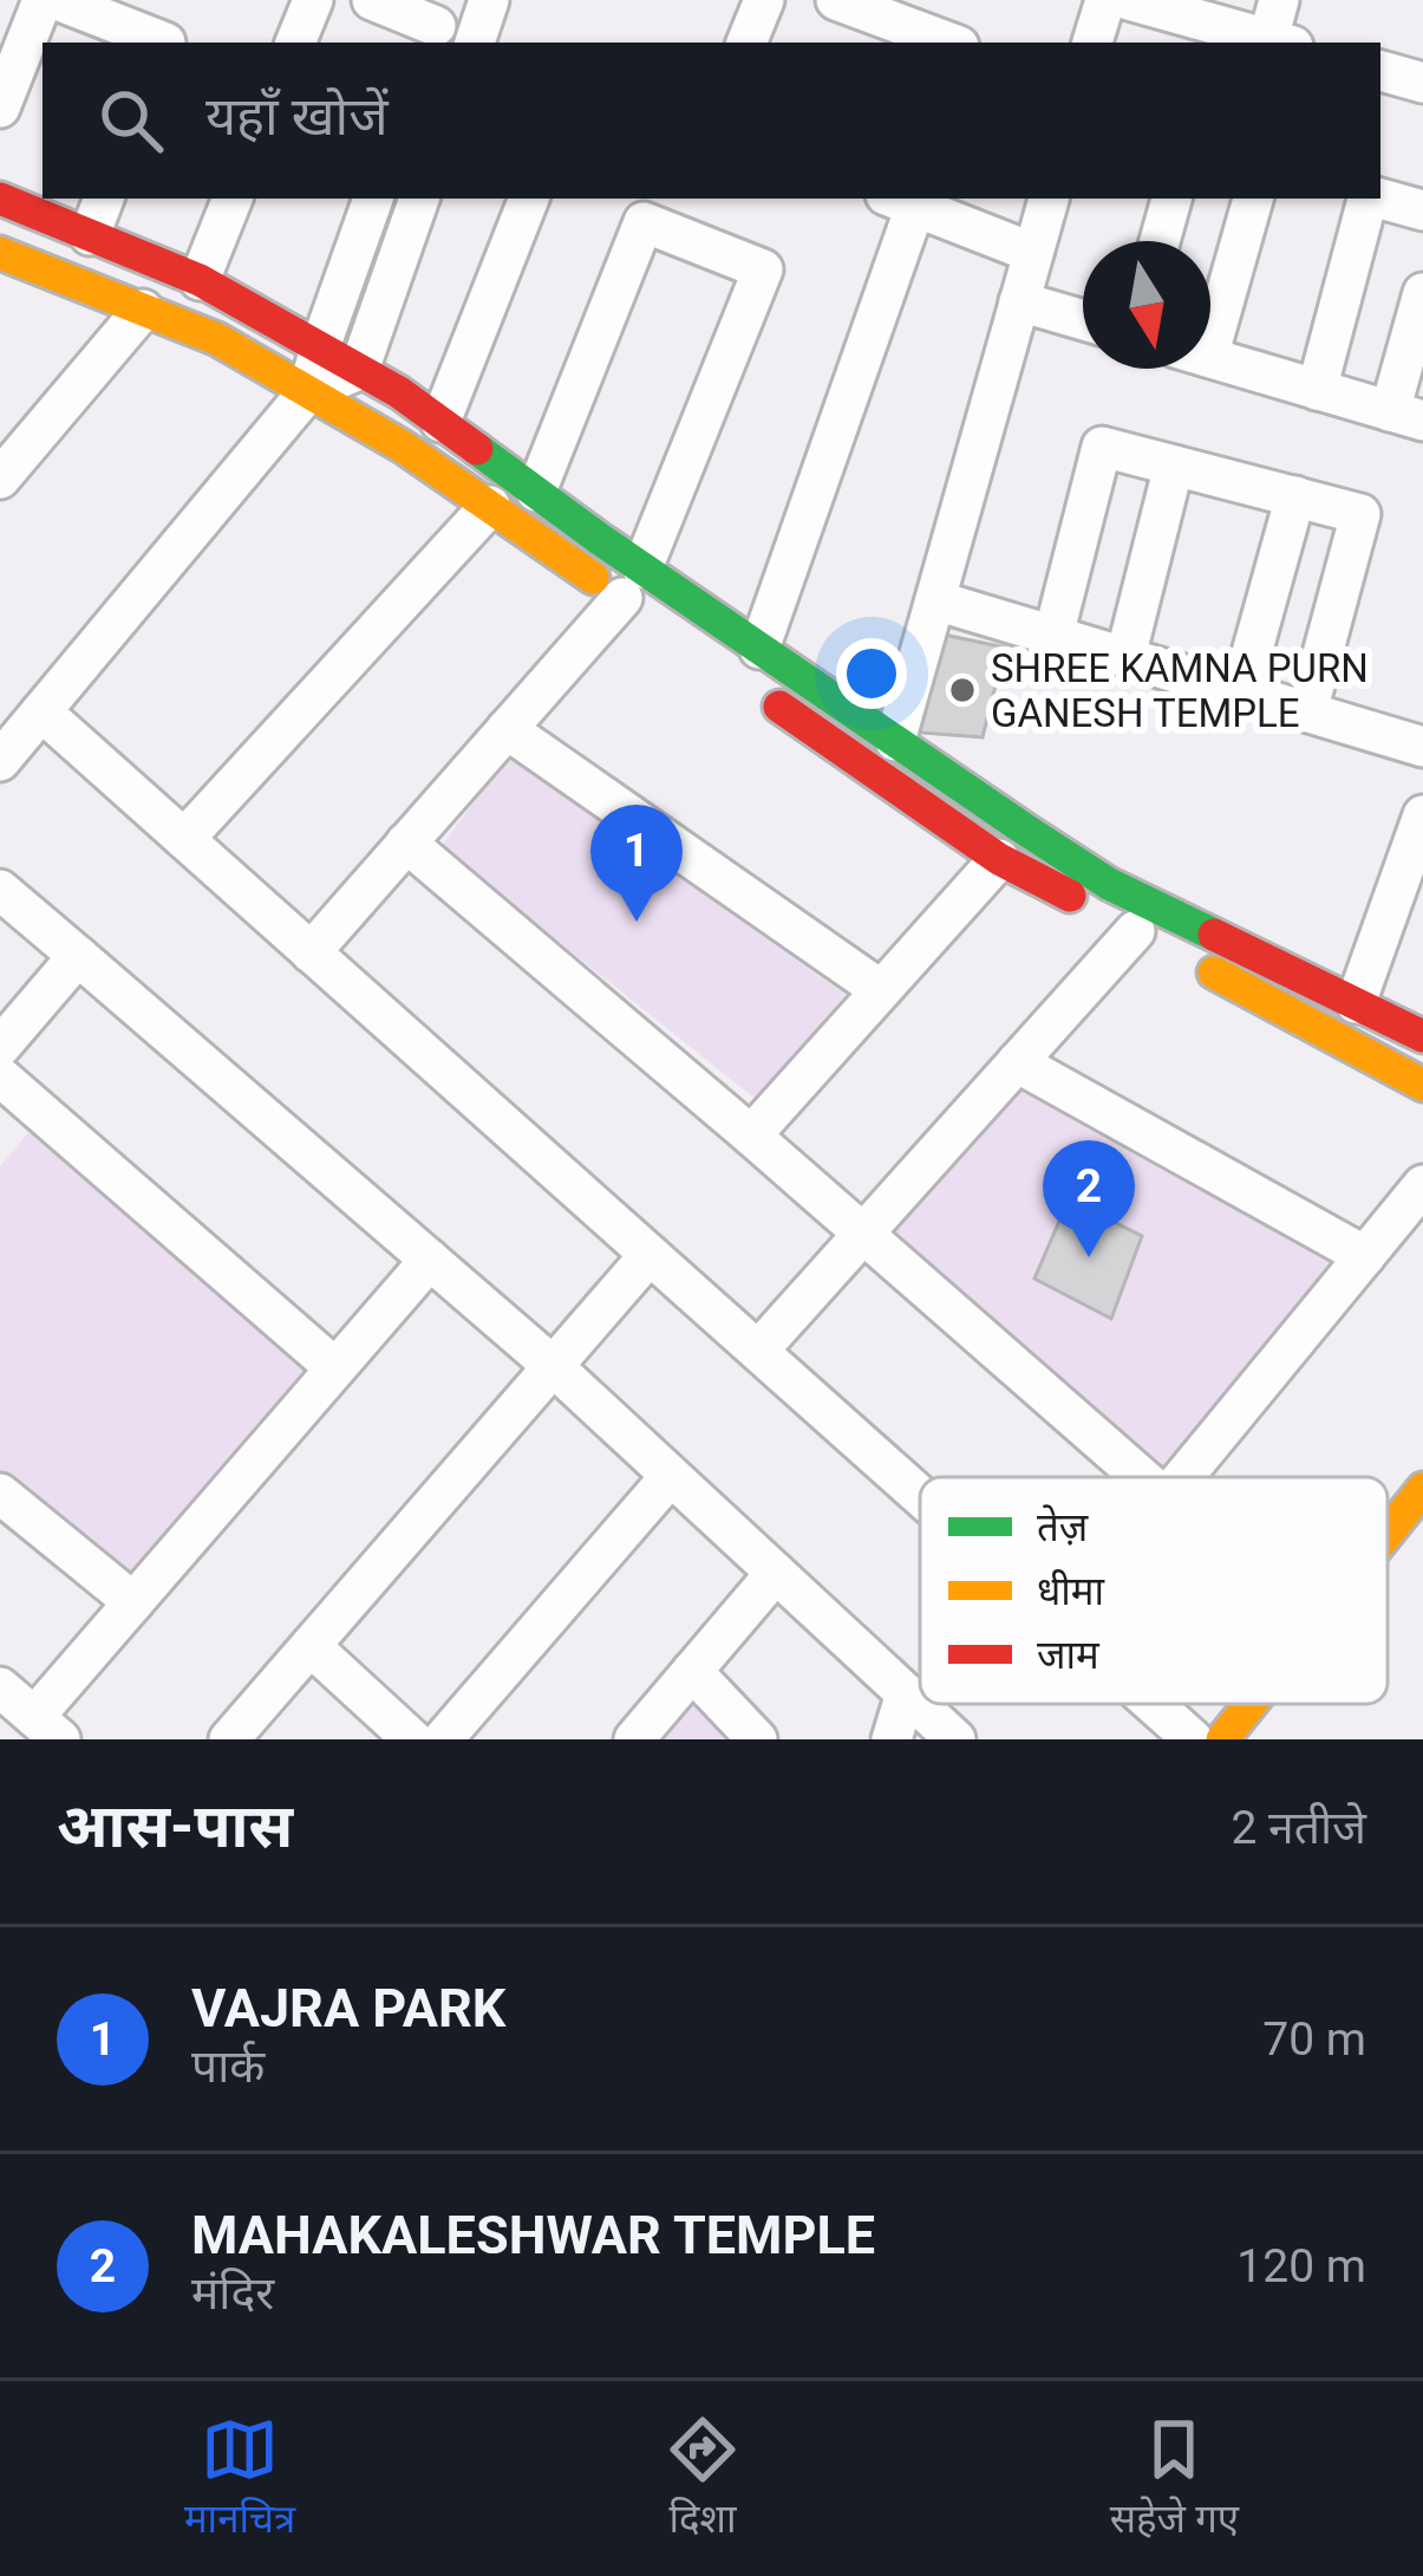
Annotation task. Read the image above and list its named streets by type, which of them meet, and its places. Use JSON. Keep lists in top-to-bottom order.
{
  "places": ["SHREE KAMNA PURN GANESH TEMPLE"],
  "legend": ["तेज़", "धीमा", "जाम"],
  "north": "bottom",
  "page": {
    "search": "यहाँ खोजें",
    "pins": ["1", "2"],
    "heading": ["आस-पास", "2 नतीजे"],
    "list": [
      {
        "mark": "1",
        "name": "VAJRA PARK",
        "note": "पार्क",
        "value": "70 m"
      },
      {
        "mark": "2",
        "name": "MAHAKALESHWAR TEMPLE",
        "note": "मंदिर",
        "value": "120 m"
      }
    ],
    "nav": ["मानचित्र", "दिशा", "सहेजे गए"]
  }
}
